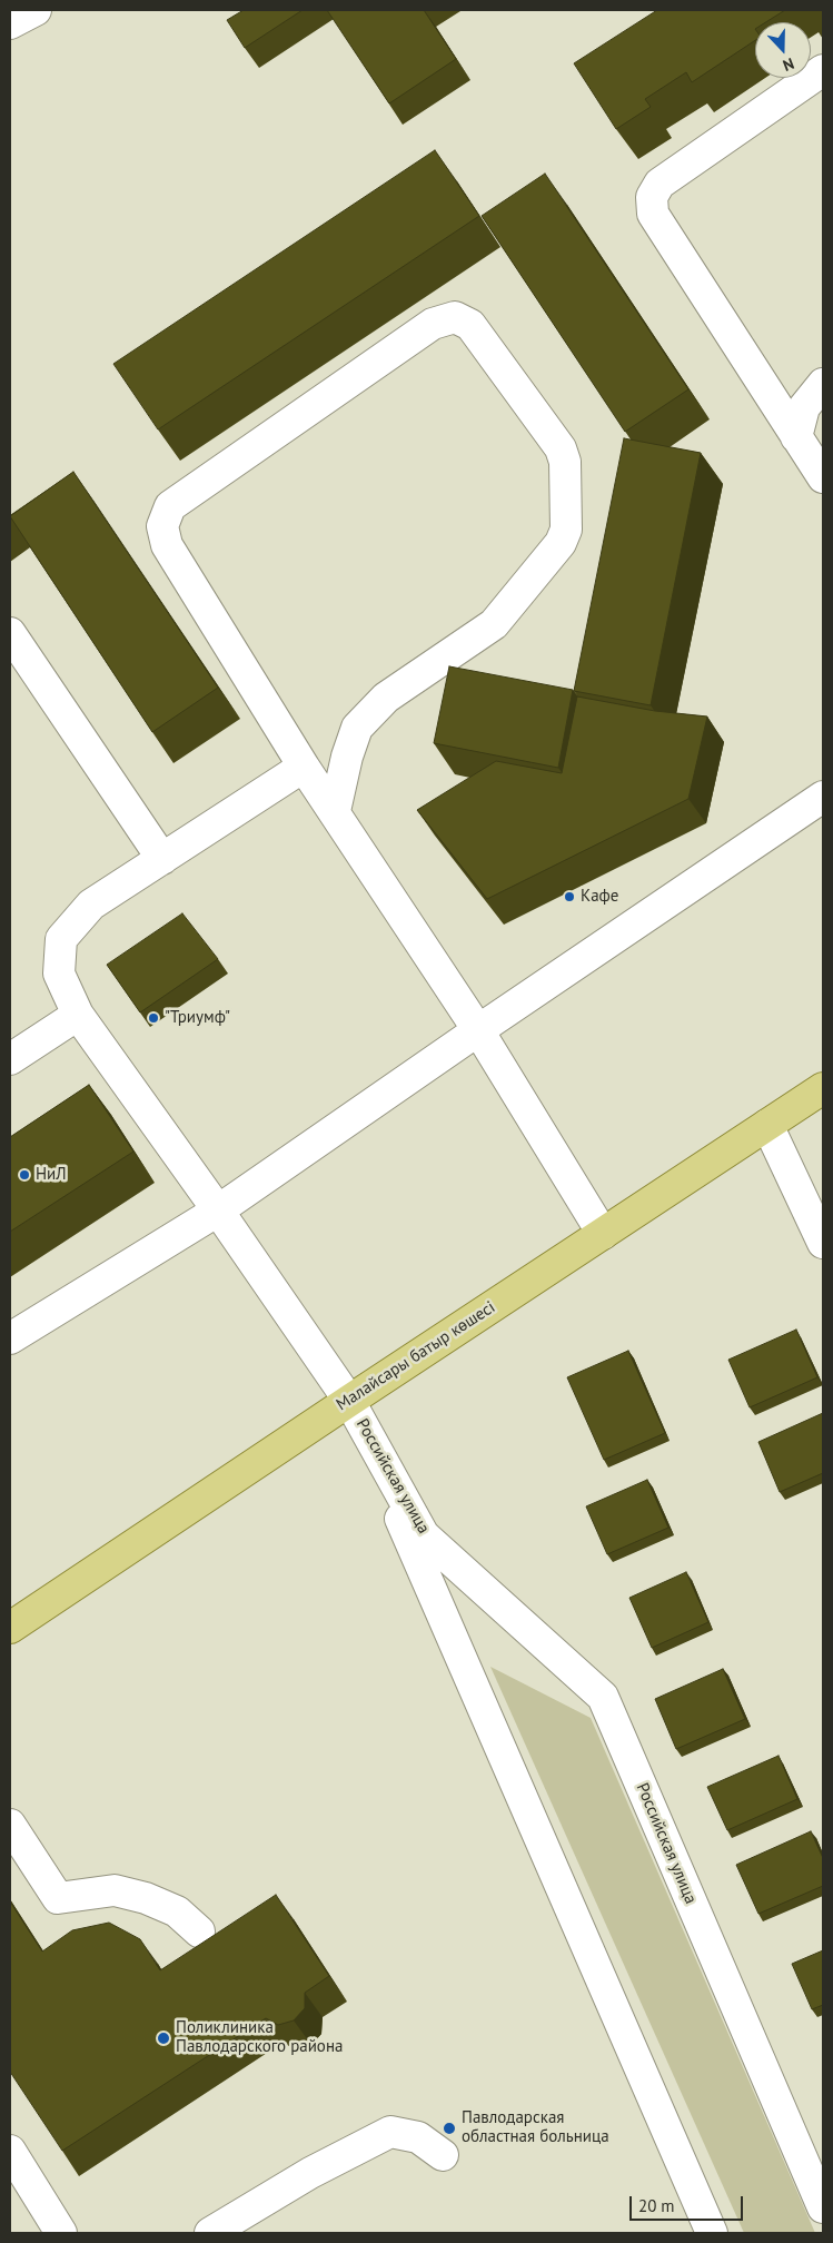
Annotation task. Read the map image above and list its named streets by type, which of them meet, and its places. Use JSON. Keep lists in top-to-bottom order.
{
  "streets": {
    "main road": ["Малайсары батыр көшесі"],
    "street": ["Российская улица"]
  },
  "crossings": [
    ["Малайсары батыр көшесі", "Российская улица"]
  ],
  "places": [
    "Кафе",
    "\"Триумф\"",
    "НиЛ",
    "Поликлиника Павлодарского района",
    "Павлодарская областная больница"
  ],
  "scale_bar": "20 m",
  "north": "bottom"
}
